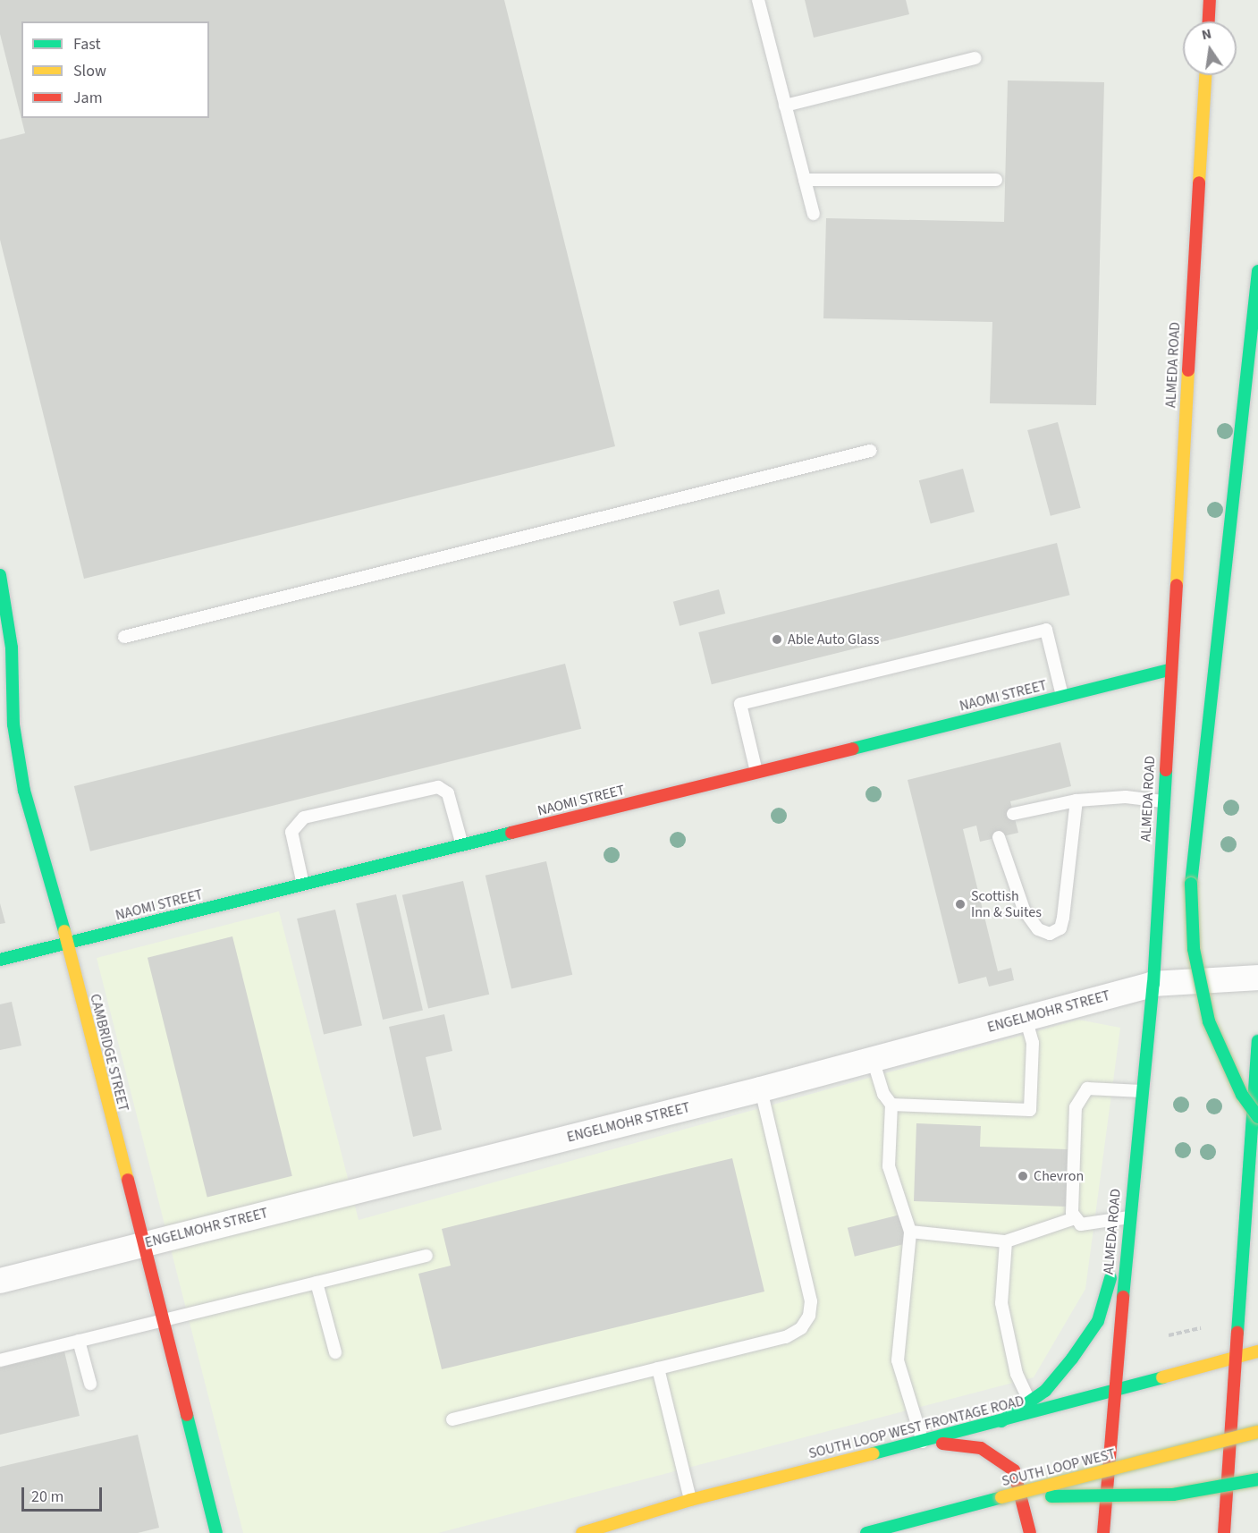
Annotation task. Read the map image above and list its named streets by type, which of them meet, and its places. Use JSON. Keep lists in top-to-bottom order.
{
  "streets": {
    "main road": [
      "ALMEDA ROAD",
      "NAOMI STREET",
      "CAMBRIDGE STREET",
      "SOUTH LOOP WEST FRONTAGE ROAD",
      "SOUTH LOOP WEST"
    ],
    "street": ["ENGELMOHR STREET"]
  },
  "crossings": [
    ["ALMEDA ROAD", "NAOMI STREET"],
    ["ALMEDA ROAD", "ENGELMOHR STREET"],
    ["ALMEDA ROAD", "SOUTH LOOP WEST FRONTAGE ROAD"],
    ["NAOMI STREET", "CAMBRIDGE STREET"],
    ["ENGELMOHR STREET", "CAMBRIDGE STREET"]
  ],
  "places": ["Able Auto Glass", "Scottish Inn & Suites", "Chevron"],
  "legend": ["Fast", "Slow", "Jam"],
  "scale_bar": "20 m",
  "north": "top"
}
